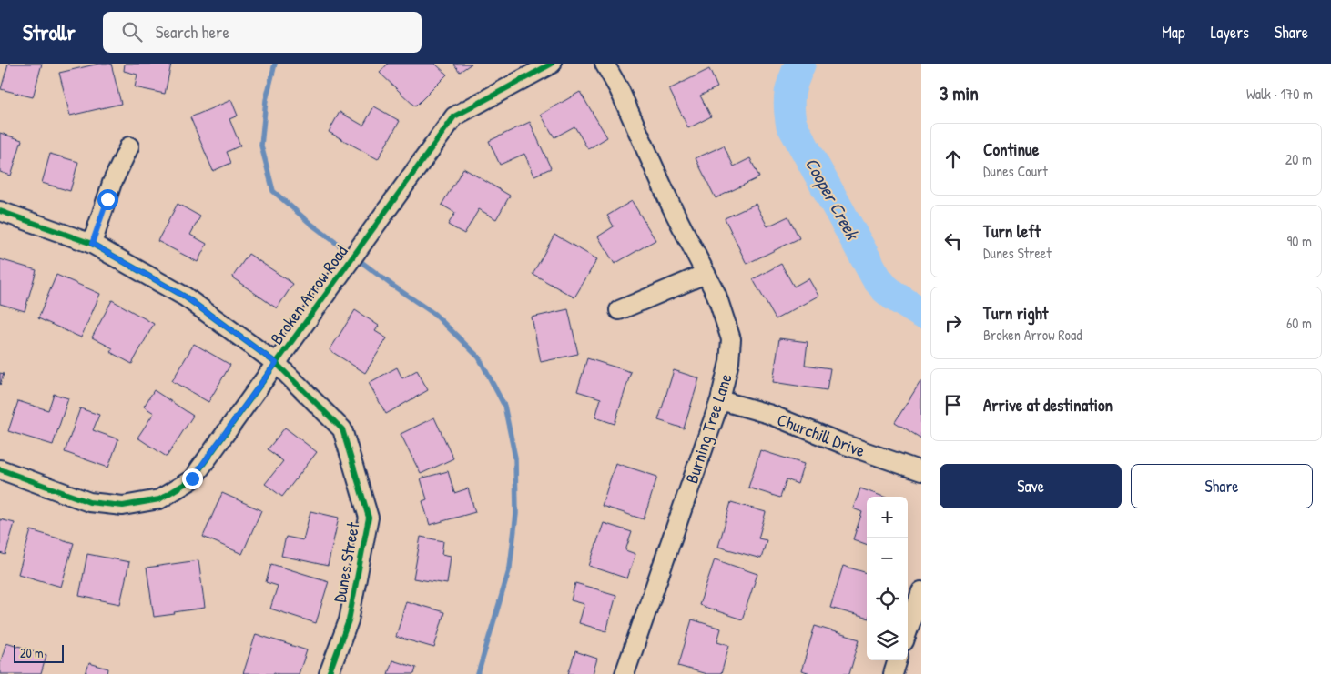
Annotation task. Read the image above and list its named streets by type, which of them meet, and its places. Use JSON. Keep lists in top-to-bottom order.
{
  "streets": {
    "street": [
      "Broken Arrow Road",
      "Burning Tree Lane",
      "Churchill Drive",
      "Dunes Street"
    ]
  },
  "crossings": [
    ["Broken Arrow Road", "Dunes Street"],
    ["Burning Tree Lane", "Churchill Drive"]
  ],
  "water": ["Cooper Creek"],
  "scale_bar": "20 m",
  "page": {
    "header": "Strollr",
    "search": "Search here",
    "nav": ["Map", "Layers", "Share"],
    "heading": ["3 min", "Walk · 170 m"],
    "list": [
      ["Continue", "Dunes Court", "20 m"],
      ["Turn left", "Dunes Street", "90 m"],
      ["Turn right", "Broken Arrow Road", "60 m"],
      "Arrive at destination"
    ],
    "buttons": ["Save", "Share"],
    "map_buttons": ["+", "−"],
    "scale": "20 m"
  }
}
